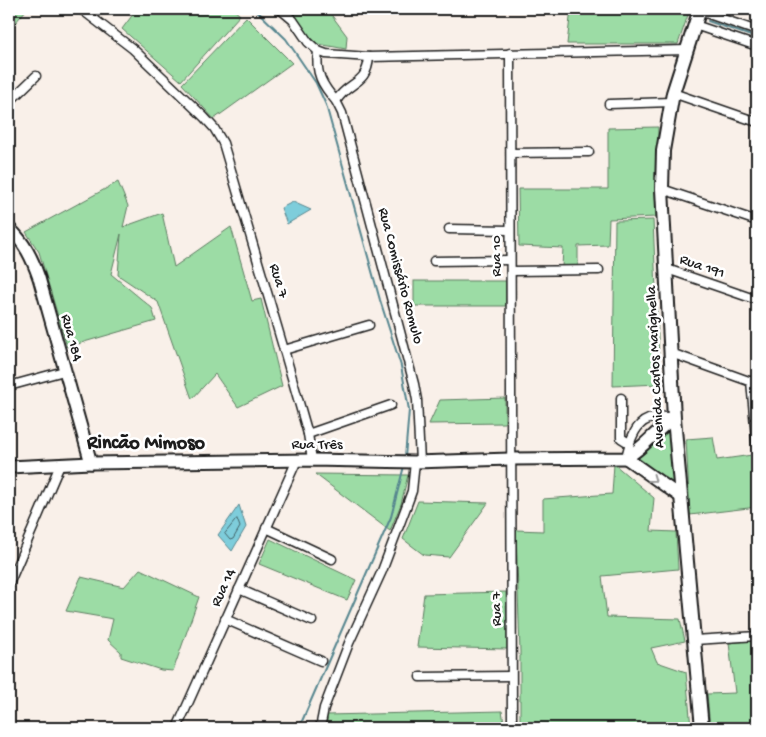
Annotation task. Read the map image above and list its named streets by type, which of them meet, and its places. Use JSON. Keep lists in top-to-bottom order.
{
  "streets": {
    "main road": ["Rua 184", "Avenida Carlos Marighella", "Rua Três"],
    "street": [
      "Rua 10",
      "Rua 191",
      "Rua Comissário Romulo",
      "Rua 7",
      "Rua 14"
    ]
  },
  "crossings": [
    ["Rua 10", "Rua 7"],
    ["Rua 10", "Rua Três"],
    ["Rua 191", "Avenida Carlos Marighella"],
    ["Rua Comissário Romulo", "Rua Três"],
    ["Rua 7", "Rua Três"],
    ["Rua 184", "Rua Três"],
    ["Rua Três", "Rua 14"]
  ],
  "districts": ["Rincão Mimoso"]
}
